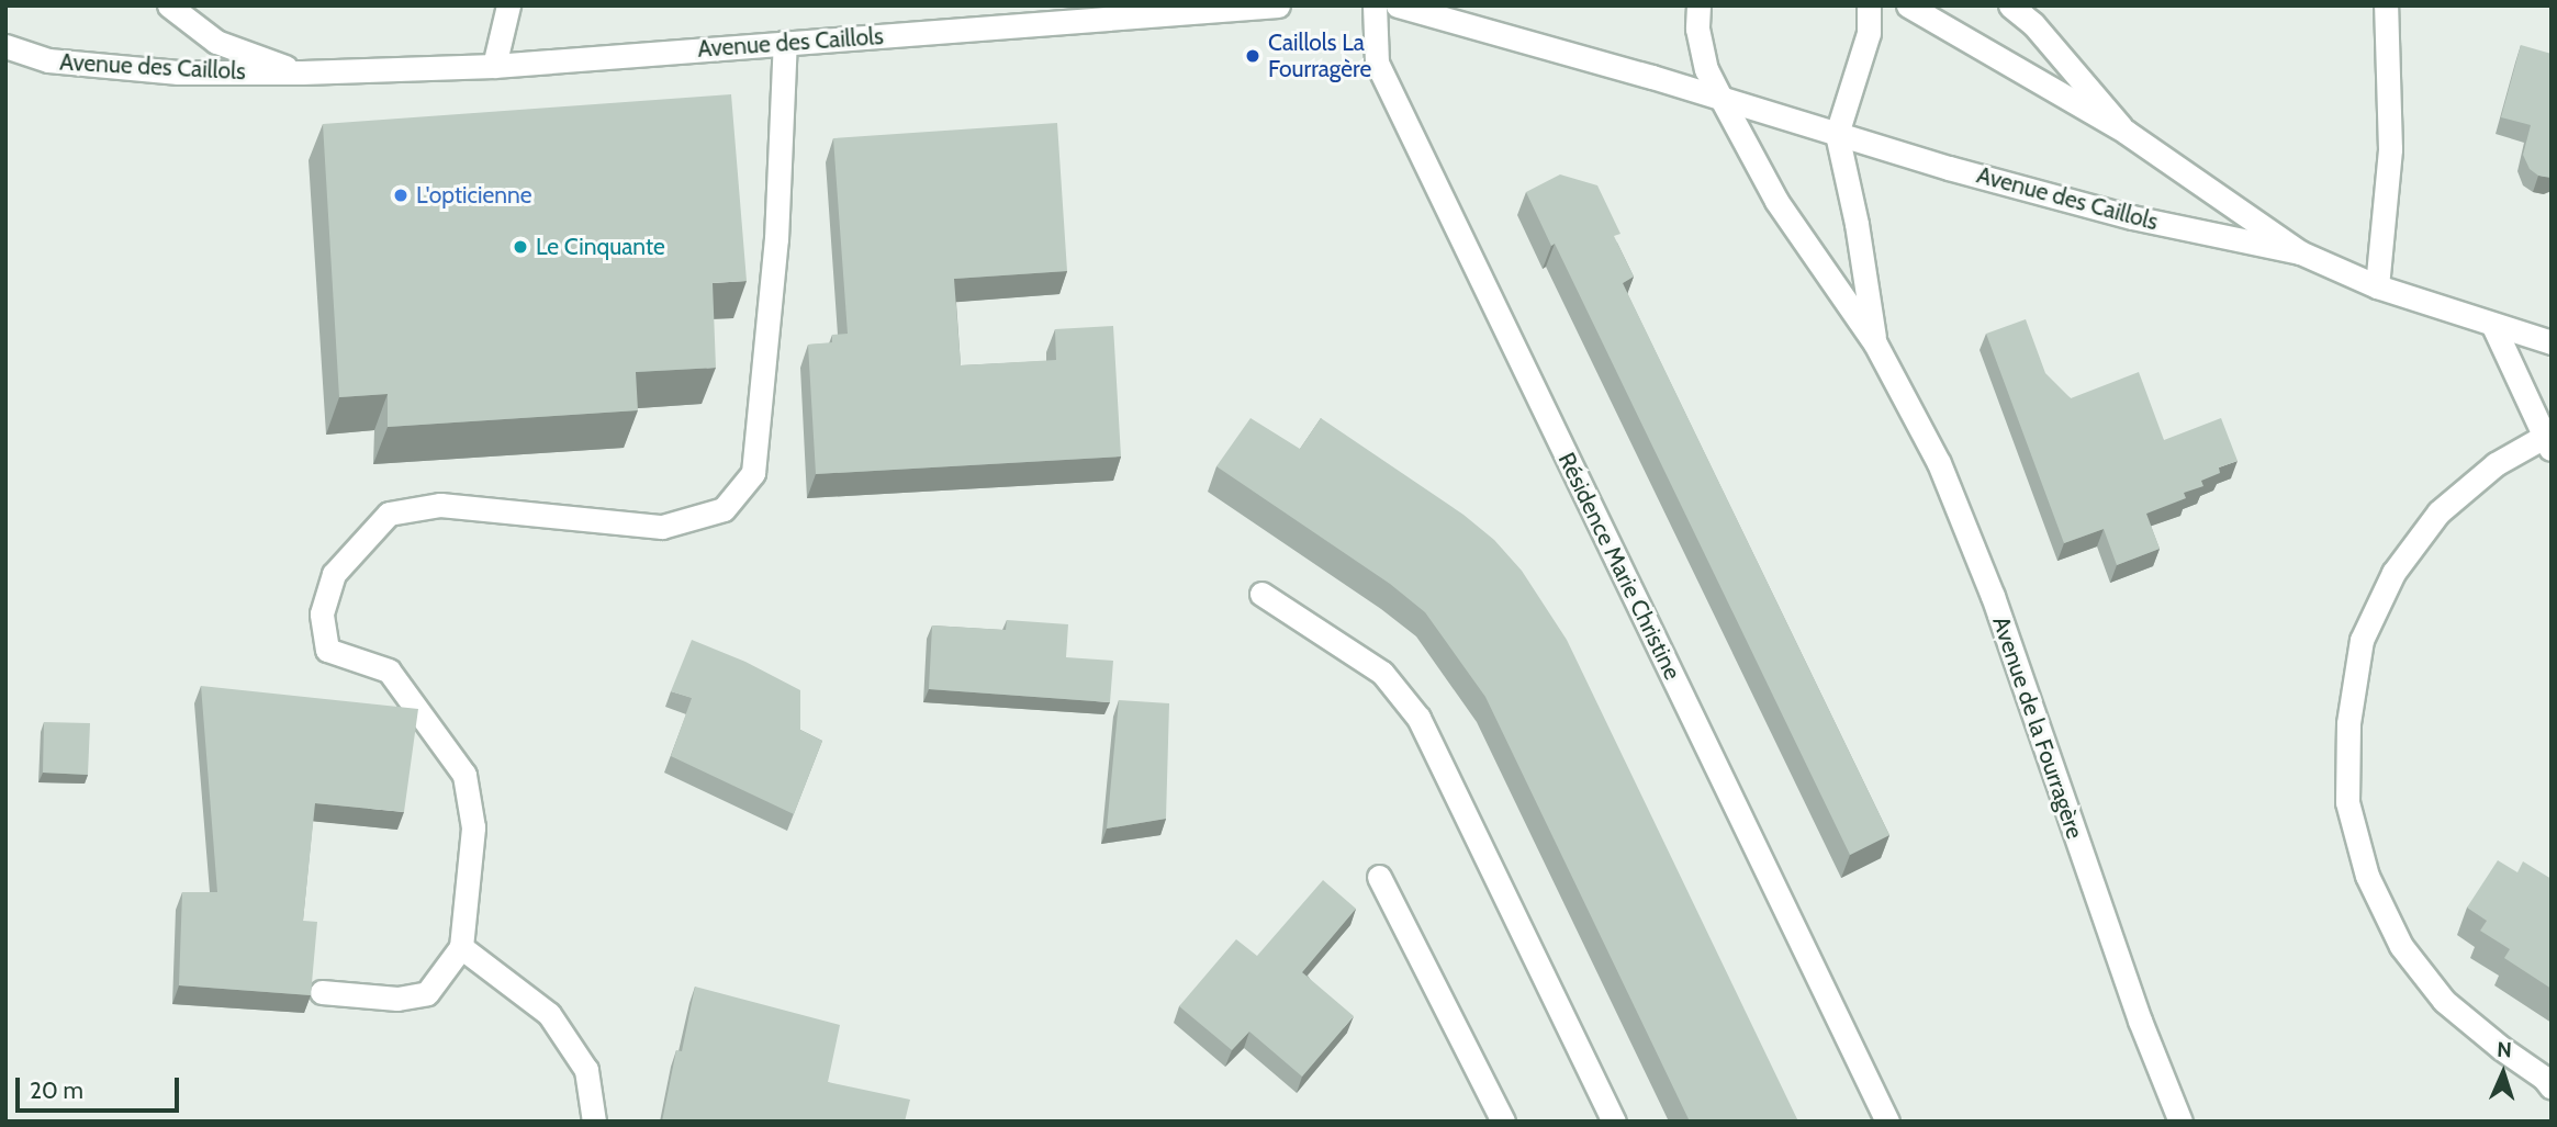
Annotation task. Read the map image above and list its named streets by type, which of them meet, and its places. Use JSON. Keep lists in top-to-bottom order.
{
  "streets": {
    "street": ["Avenue des Caillols", "Résidence Marie Christine", "Avenue de la Fourragère"]
  },
  "crossings": [
    ["Avenue des Caillols", "Avenue de la Fourragère"]
  ],
  "places": ["Caillols La Fourragère", "L'opticienne", "Le Cinquante"],
  "scale_bar": "20 m",
  "north": "top"
}
